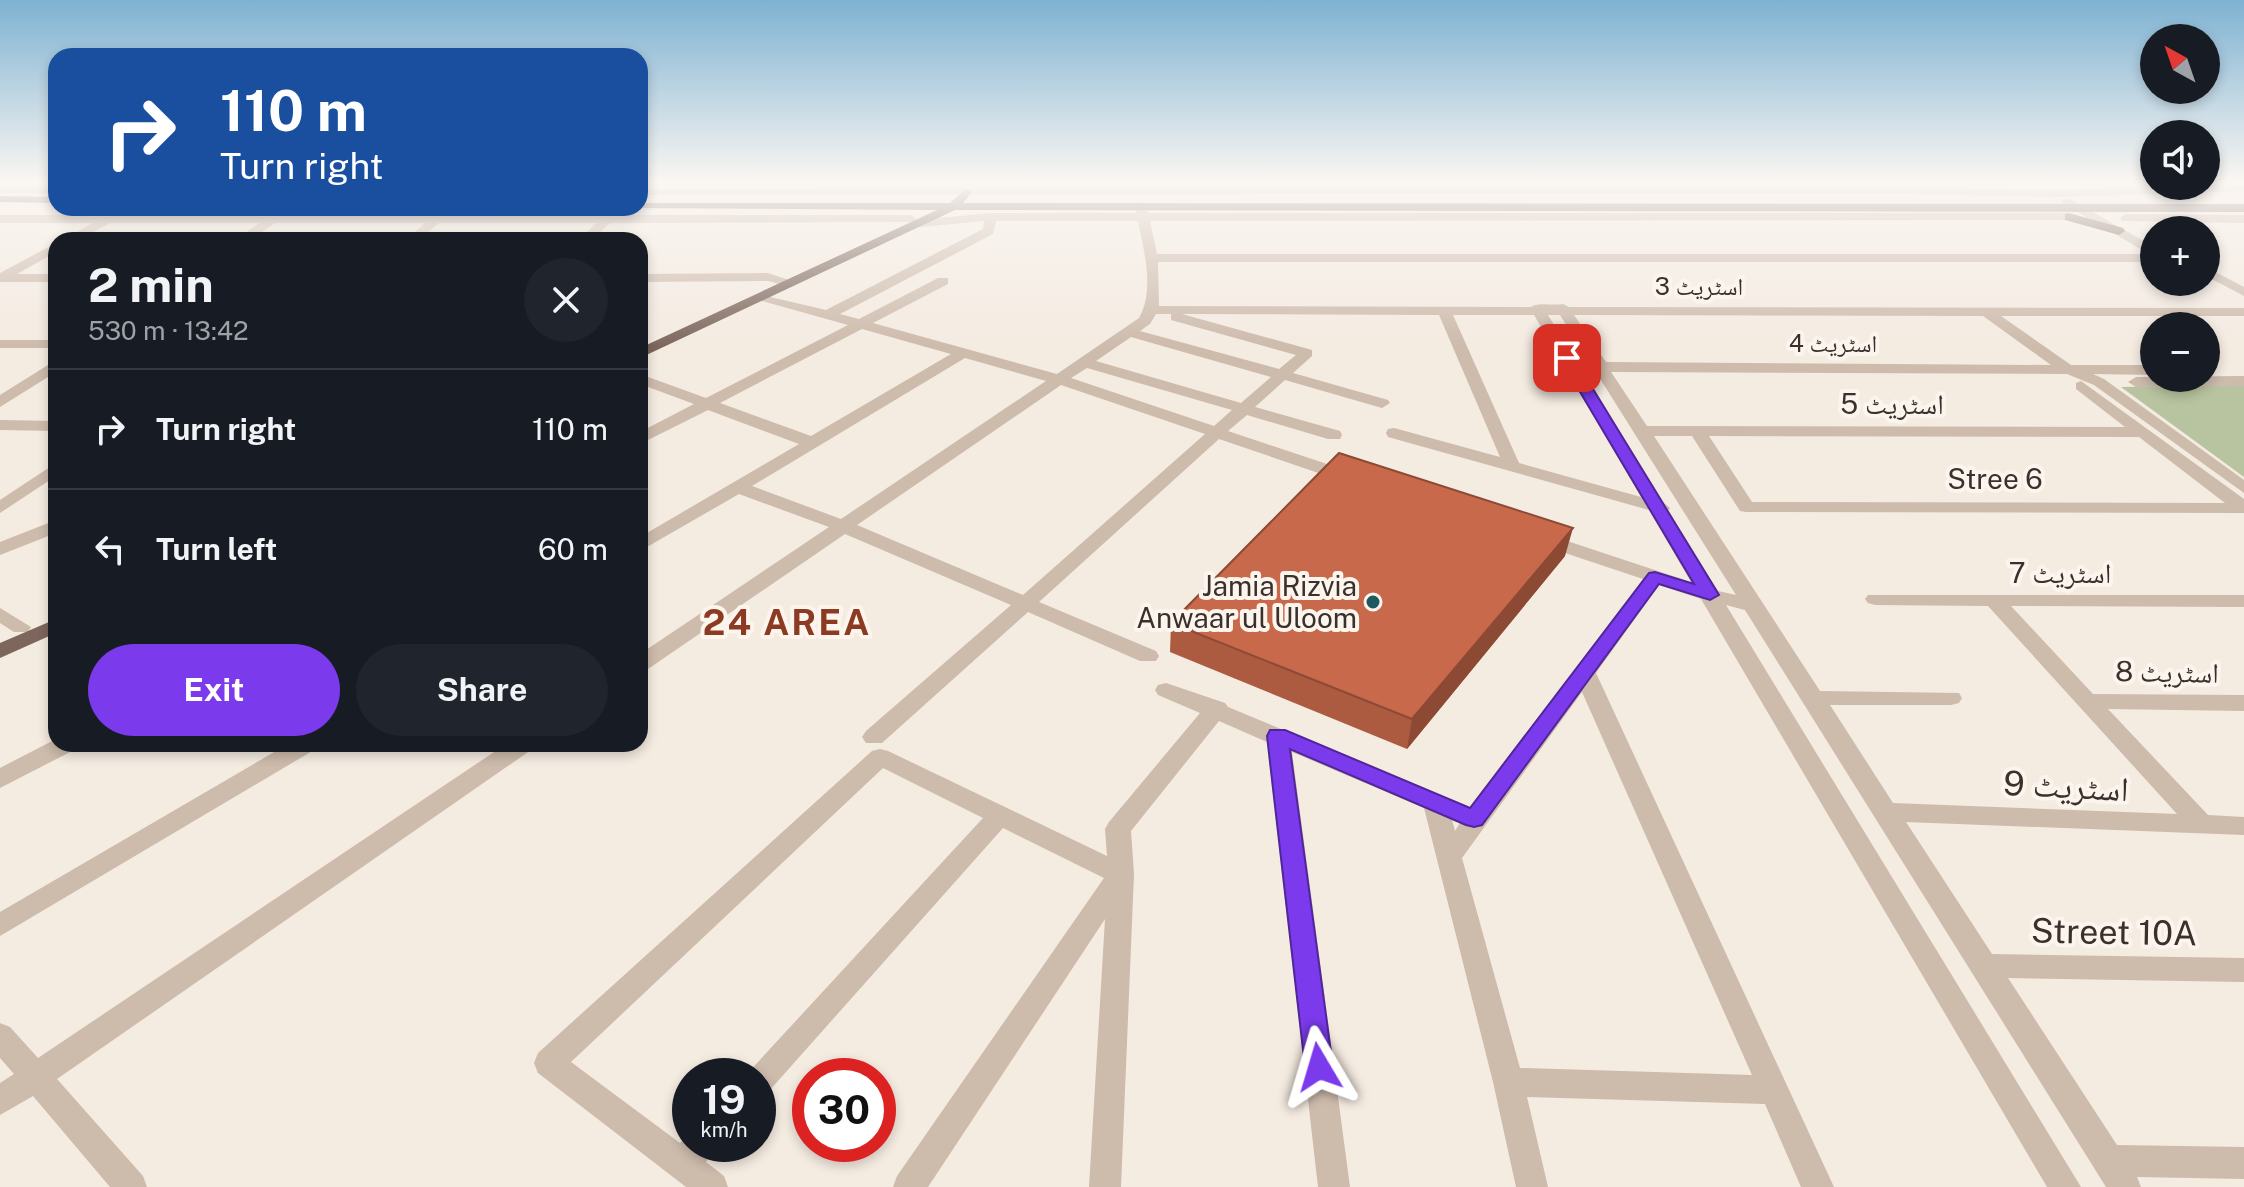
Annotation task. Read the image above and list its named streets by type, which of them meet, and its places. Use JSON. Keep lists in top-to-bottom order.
{
  "streets": {
    "street": [
      "اسٹریٹ 3",
      "اسٹریٹ 4",
      "اسٹریٹ 5",
      "Stree 6",
      "اسٹریٹ 7",
      "اسٹریٹ 8",
      "اسٹریٹ 9",
      "Street 10A"
    ]
  },
  "crossings": [
    ["اسٹریٹ 5", "Stree 6"]
  ],
  "districts": ["24 AREA"],
  "places": ["Jamia Rizvia Anwaar ul Uloom"],
  "north": "top left",
  "page": {
    "map_buttons": ["+", "−"],
    "turn": ["110 m", "Turn right"],
    "heading": ["2 min", "530 m · 13:42"],
    "list": [
      {
        "name": "Turn right",
        "value": "110 m"
      },
      {
        "name": "Turn left",
        "value": "60 m"
      }
    ],
    "buttons": ["Exit", "Share"],
    "speed": "19 km/h",
    "limit": "30"
  }
}
